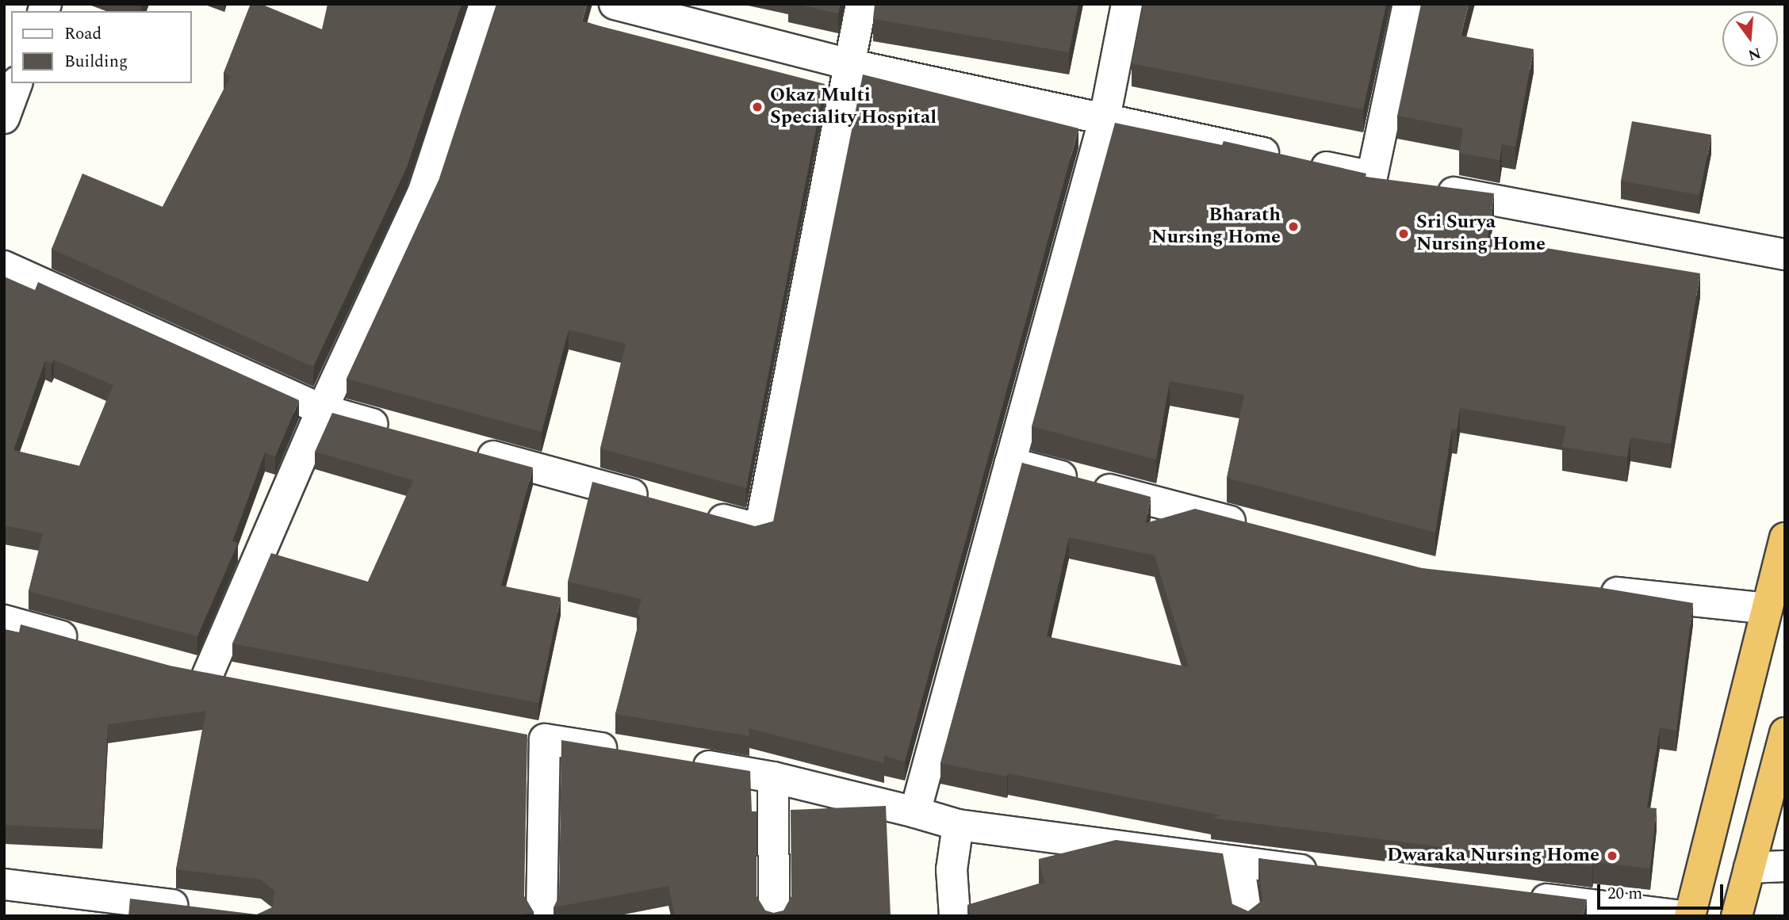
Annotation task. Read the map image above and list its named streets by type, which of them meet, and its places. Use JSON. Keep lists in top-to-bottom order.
{
  "places": [
    "Okaz Multi Speciality Hospital",
    "Bharath Nursing Home",
    "Sri Surya Nursing Home",
    "Dwaraka Nursing Home"
  ],
  "legend": ["Road", "Building"],
  "scale_bar": "20 m",
  "north": "bottom"
}
